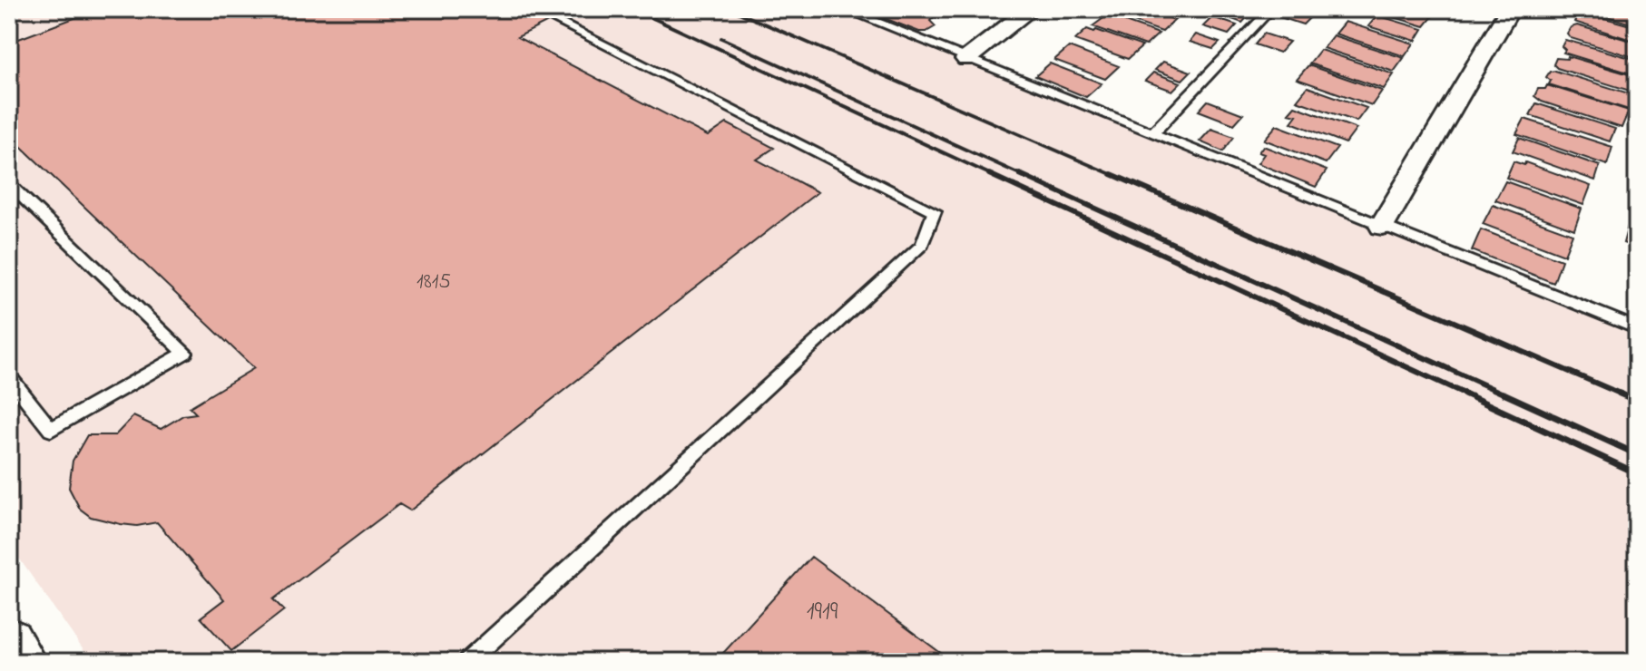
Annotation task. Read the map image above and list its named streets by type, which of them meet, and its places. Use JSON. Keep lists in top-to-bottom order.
{
  "house_numbers": ["1815", "1919"]
}
